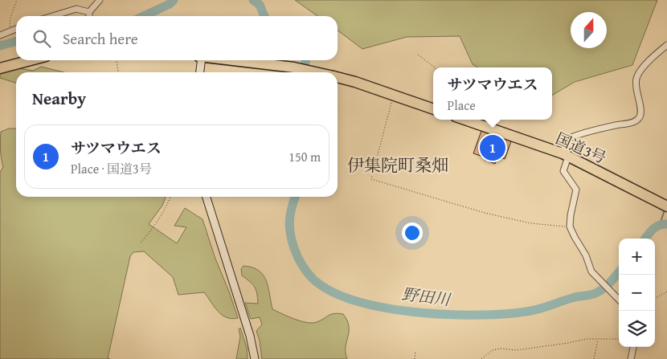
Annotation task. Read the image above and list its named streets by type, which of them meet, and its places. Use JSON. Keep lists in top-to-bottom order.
{
  "streets": {
    "highway": ["国道3号"]
  },
  "districts": ["伊集院町桑畑"],
  "water": ["野田川"],
  "north": "top",
  "page": {
    "search": "Search here",
    "popup": ["サツマウエス", "Place"],
    "heading": "Nearby",
    "list": [
      {
        "mark": "1",
        "name": "サツマウエス",
        "note": "Place · 国道3号",
        "value": "150 m"
      }
    ],
    "pins": "1",
    "map_buttons": ["+", "−"]
  }
}
